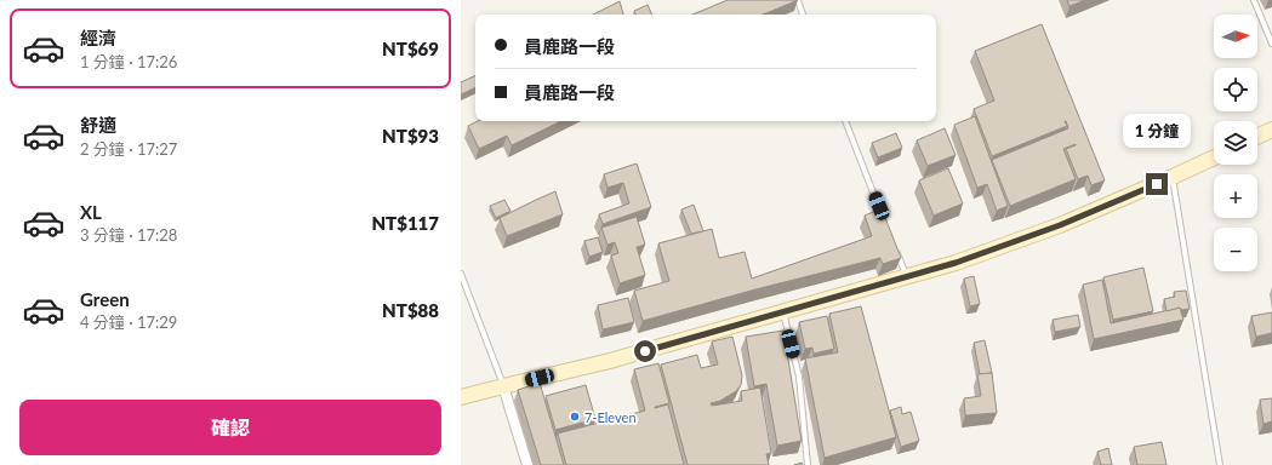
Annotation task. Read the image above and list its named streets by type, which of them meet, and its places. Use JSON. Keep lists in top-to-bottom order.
{
  "places": ["7-Eleven"],
  "north": "right",
  "page": {
    "list": [
      {
        "name": "經濟",
        "note": "1 分鐘 · 17:26",
        "value": "NT$69"
      },
      {
        "name": "舒適",
        "note": "2 分鐘 · 17:27",
        "value": "NT$93"
      },
      {
        "name": "XL",
        "note": "3 分鐘 · 17:28",
        "value": "NT$117"
      },
      {
        "name": "Green",
        "note": "4 分鐘 · 17:29",
        "value": "NT$88"
      }
    ],
    "map_buttons": ["+", "−"],
    "banner": ["員鹿路一段", "員鹿路一段"],
    "bubble": "1 分鐘",
    "buttons": "確認"
  }
}
